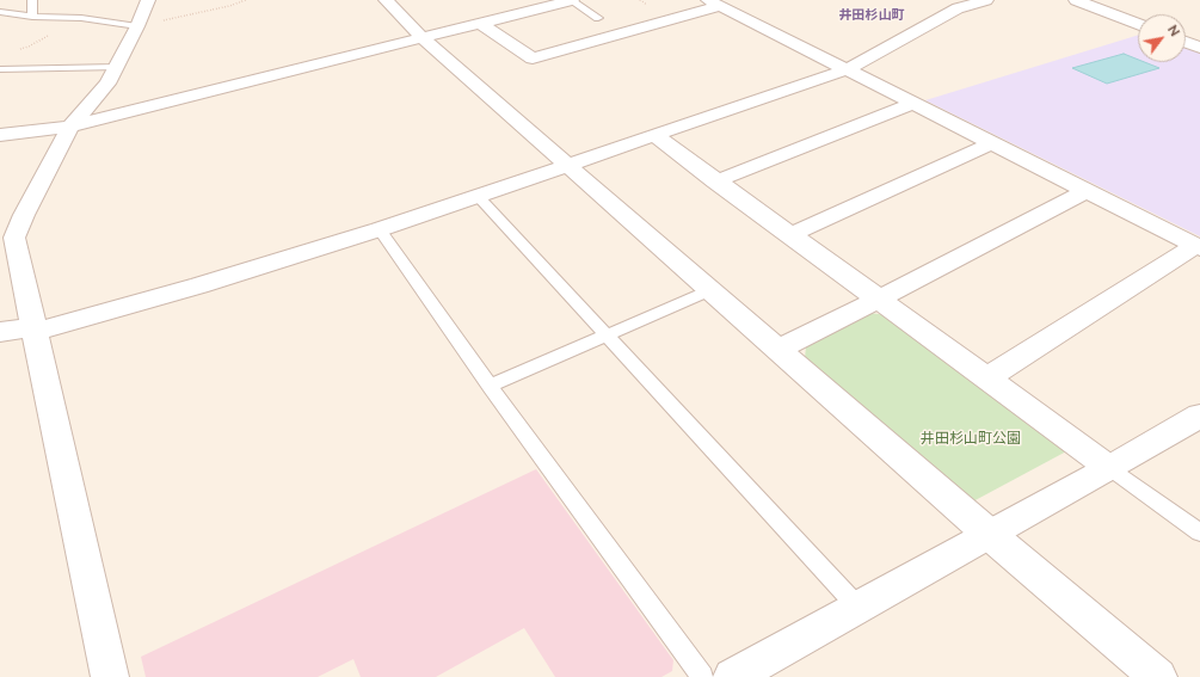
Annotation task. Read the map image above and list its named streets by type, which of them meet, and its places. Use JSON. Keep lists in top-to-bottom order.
{
  "districts": ["井田杉山町"],
  "parks": ["井田杉山町公園"],
  "north": "top right"
}
